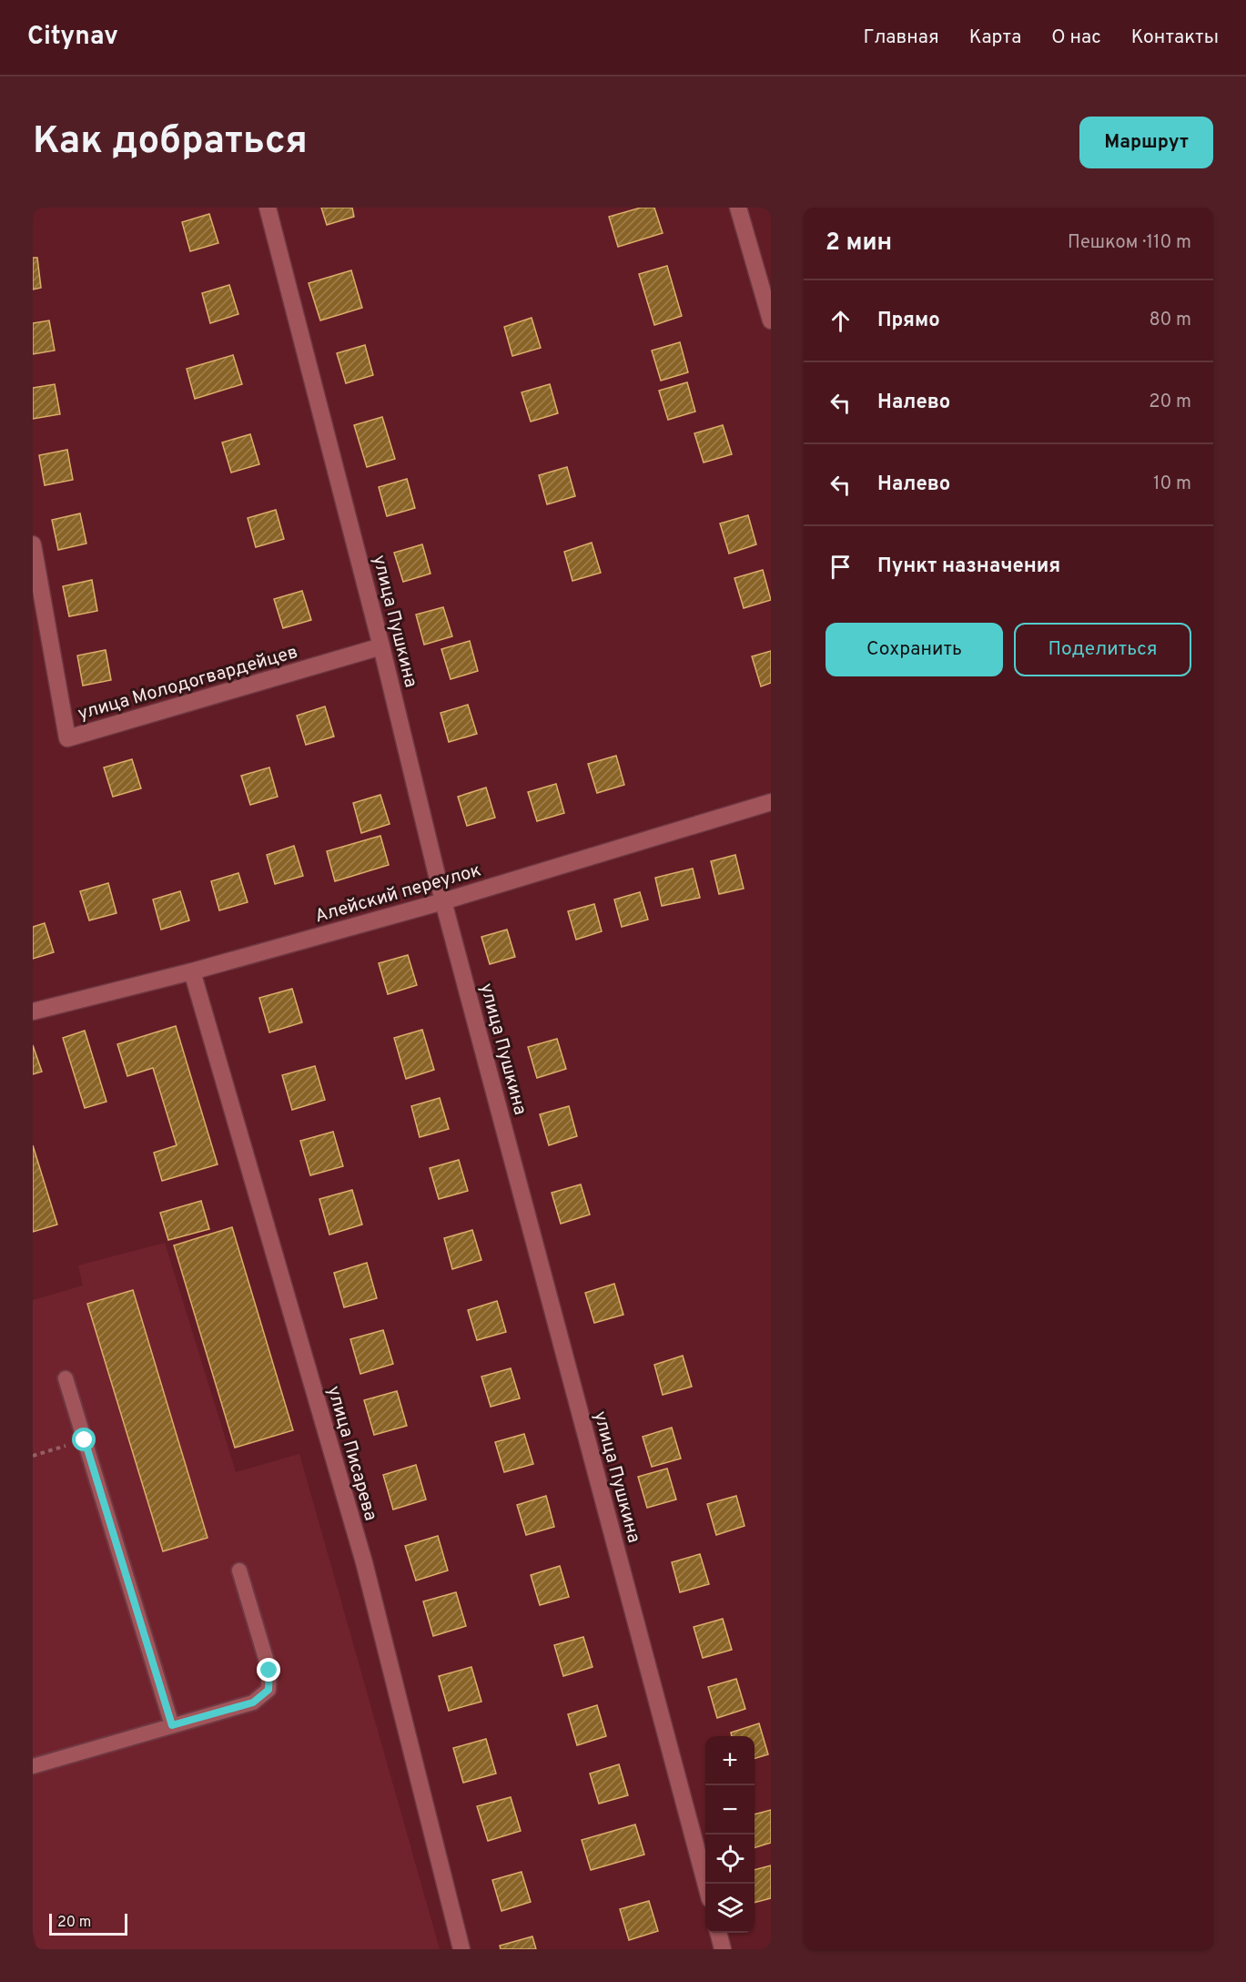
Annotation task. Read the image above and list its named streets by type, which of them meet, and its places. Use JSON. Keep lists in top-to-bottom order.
{
  "streets": {
    "street": [
      "улица Пушкина",
      "улица Молодогвардейцев",
      "Алейский переулок",
      "улица Писарева"
    ]
  },
  "crossings": [
    ["улица Пушкина", "улица Молодогвардейцев"],
    ["улица Пушкина", "Алейский переулок"],
    ["Алейский переулок", "улица Писарева"]
  ],
  "scale_bar": "20 m",
  "page": {
    "header": "Citynav",
    "nav": [
      "Главная",
      "Карта",
      "О нас",
      "Контакты"
    ],
    "buttons": [
      "Маршрут",
      ["Сохранить", "Поделиться"]
    ],
    "title": "Как добраться",
    "heading": ["2 мин", "Пешком · 110 m"],
    "list": [
      ["Прямо", "80 m"],
      ["Налево", "20 m"],
      ["Налево", "10 m"],
      "Пункт назначения"
    ],
    "map_buttons": ["+", "−"],
    "scale": "20 m"
  }
}
